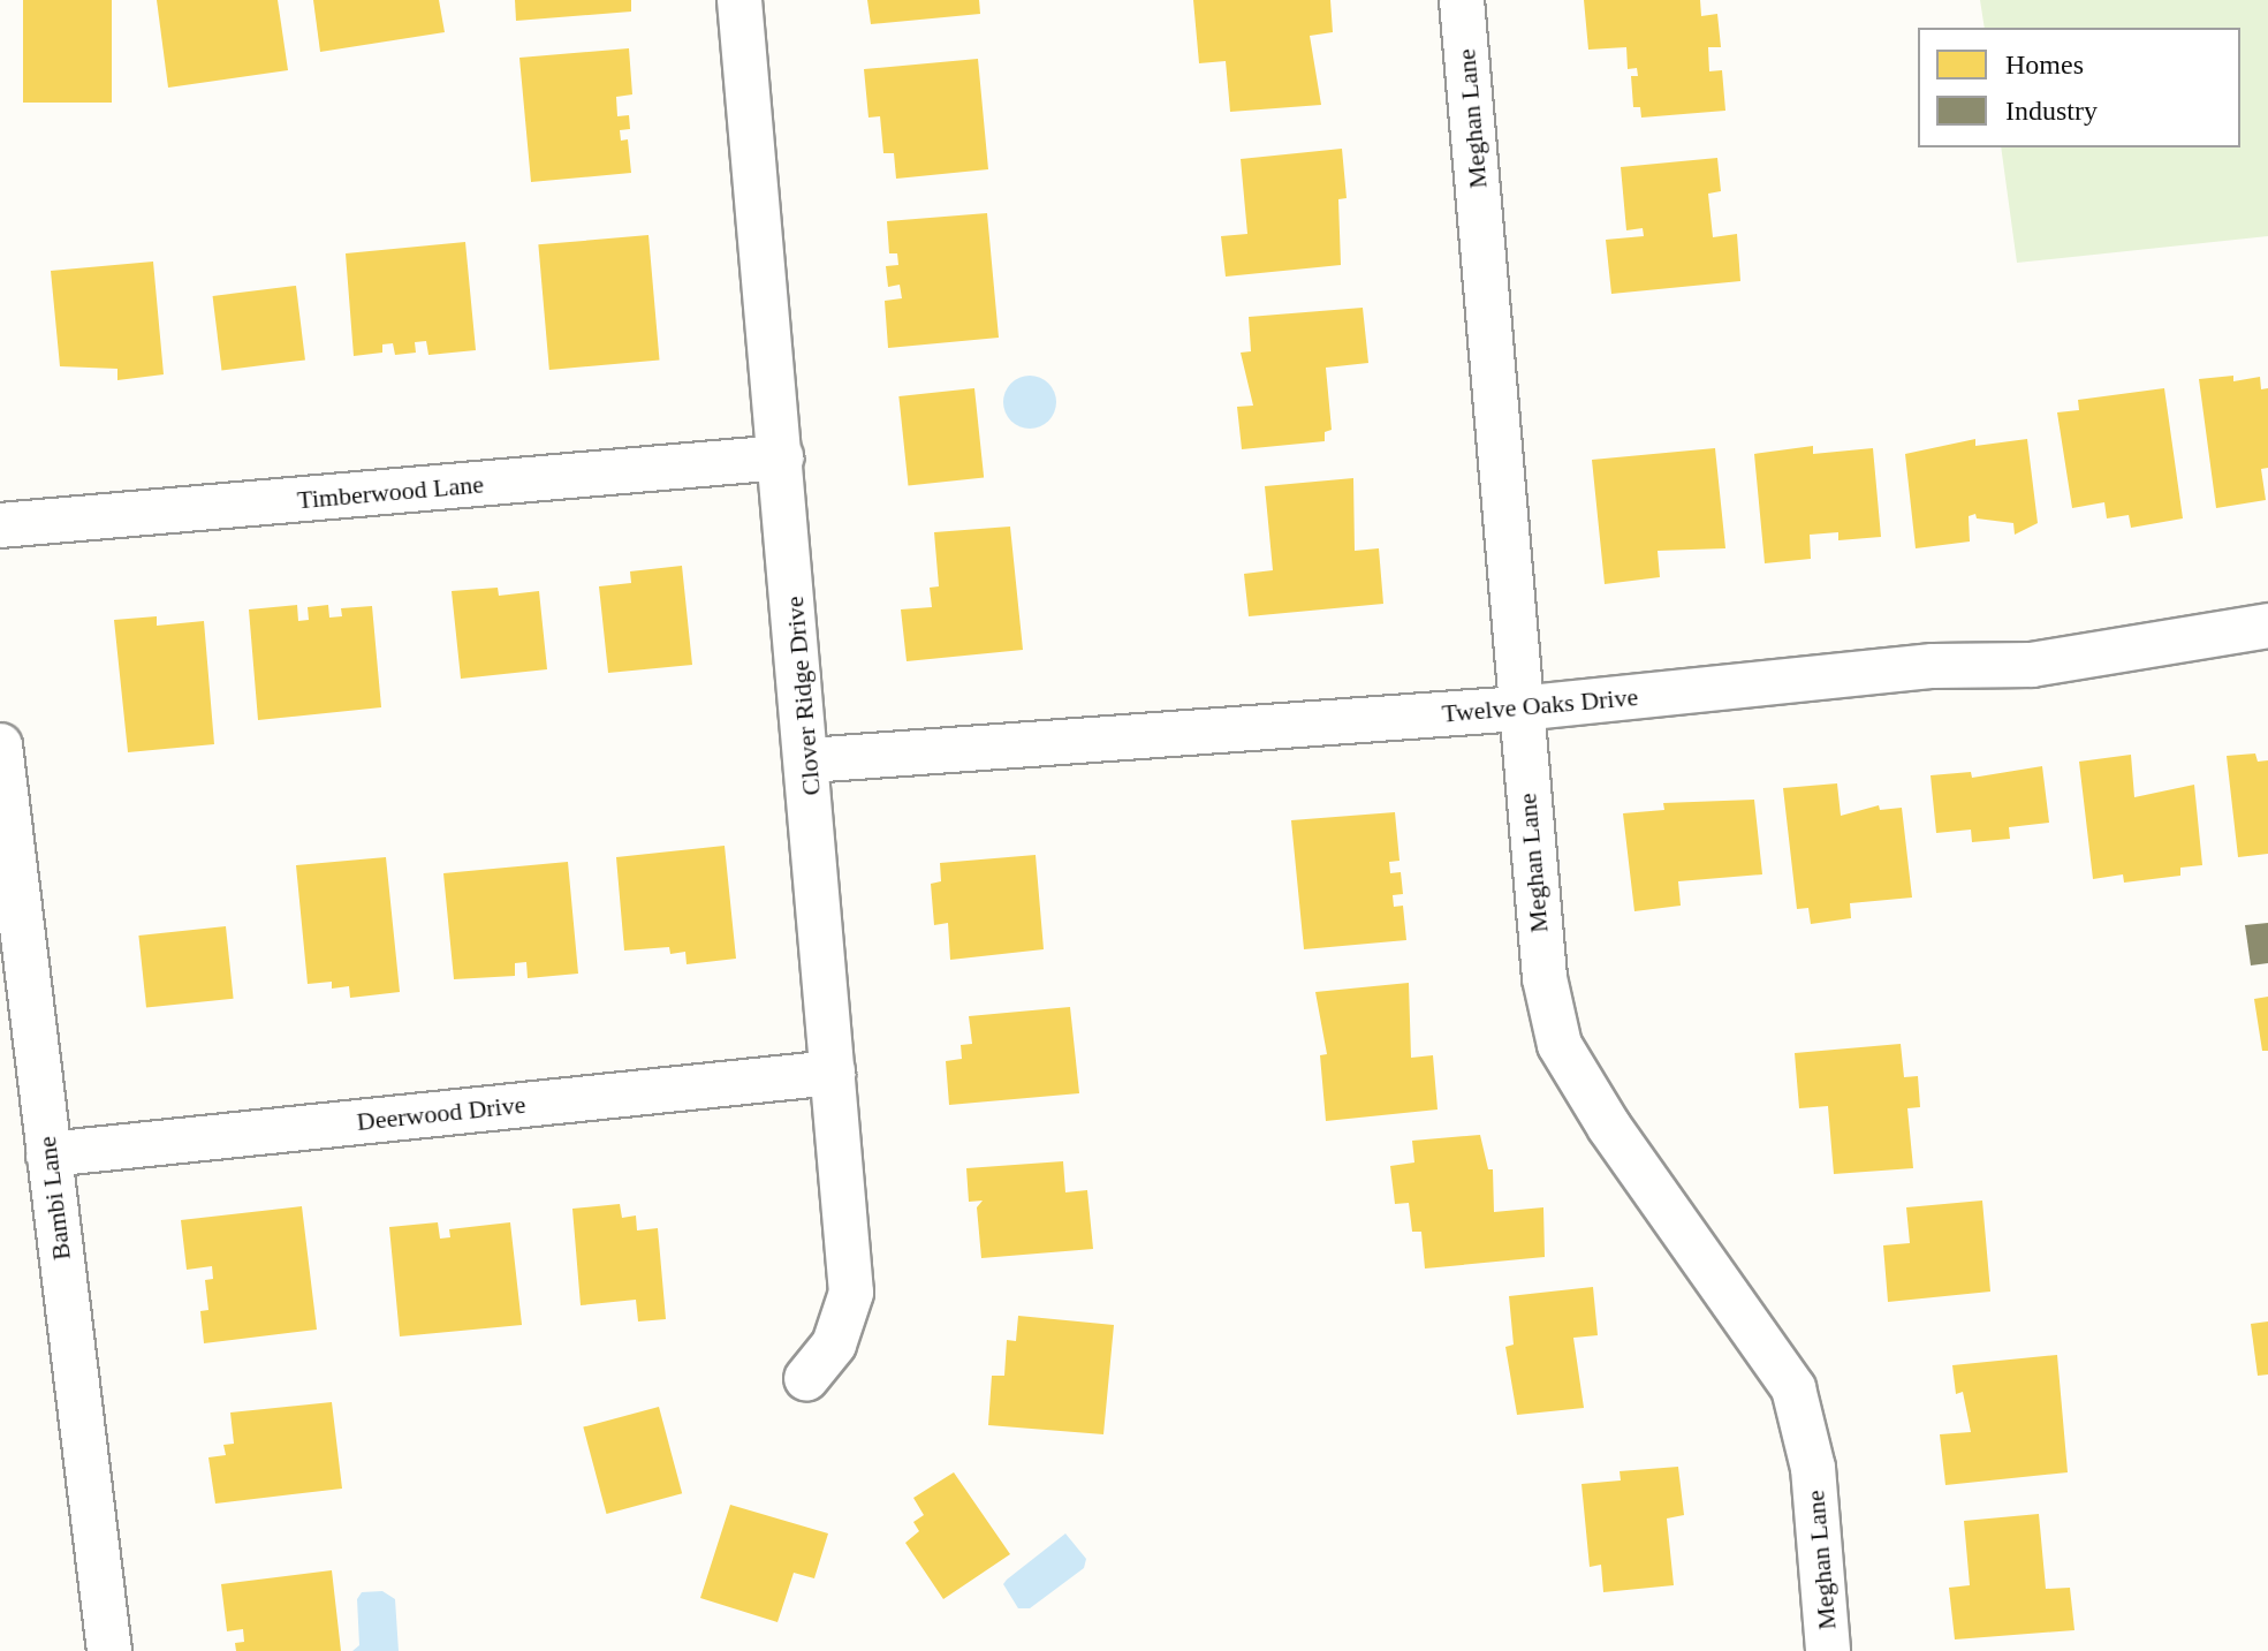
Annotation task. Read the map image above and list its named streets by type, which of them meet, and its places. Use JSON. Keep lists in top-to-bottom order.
{
  "streets": {
    "street": [
      "Meghan Lane",
      "Timberwood Lane",
      "Clover Ridge Drive",
      "Twelve Oaks Drive",
      "Deerwood Drive",
      "Bambi Lane"
    ]
  },
  "crossings": [
    ["Meghan Lane", "Twelve Oaks Drive"],
    ["Timberwood Lane", "Clover Ridge Drive"],
    ["Clover Ridge Drive", "Twelve Oaks Drive"],
    ["Clover Ridge Drive", "Deerwood Drive"],
    ["Deerwood Drive", "Bambi Lane"]
  ],
  "legend": ["Homes", "Industry"]
}
